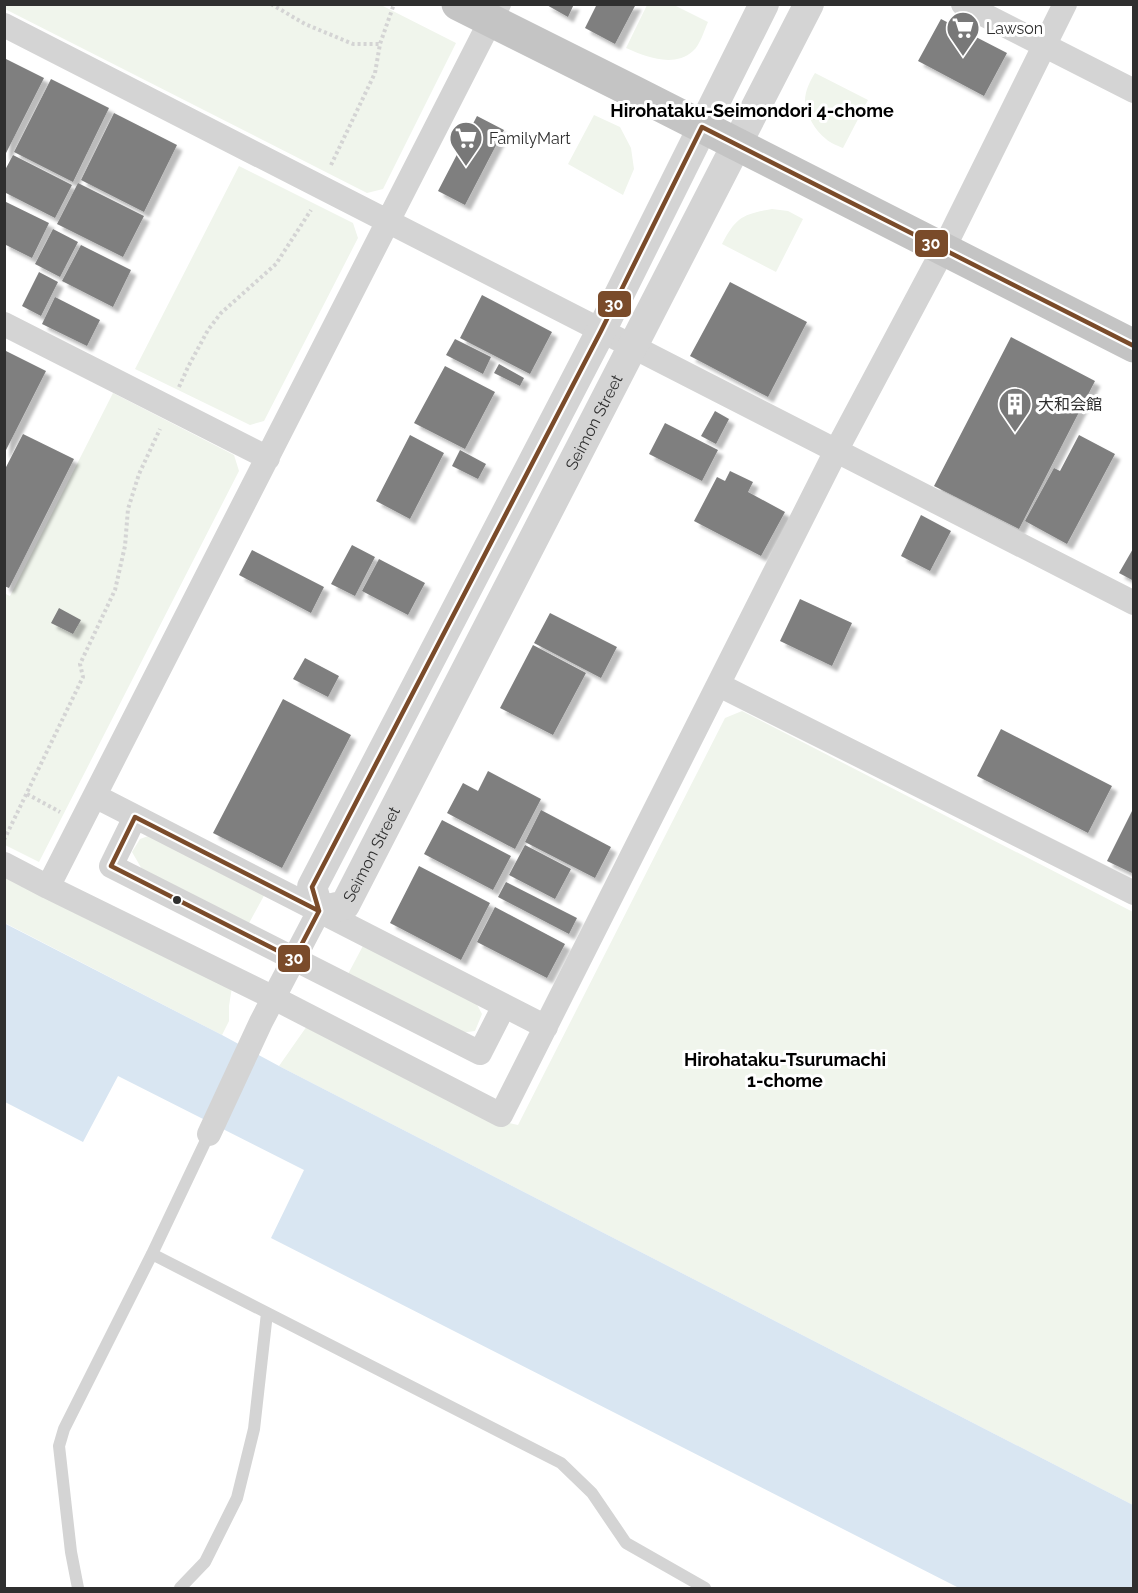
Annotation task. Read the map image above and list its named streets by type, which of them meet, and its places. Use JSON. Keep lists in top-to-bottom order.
{
  "streets": {
    "street": ["Seimon Street"]
  },
  "districts": ["Hirohataku-Seimondori 4-chome", "Hirohataku-Tsurumachi 1-chome"],
  "places": {
    "supermarket": ["Lawson", "FamilyMart"],
    "building": ["大和会館"]
  },
  "lines": ["transit line 30"]
}
